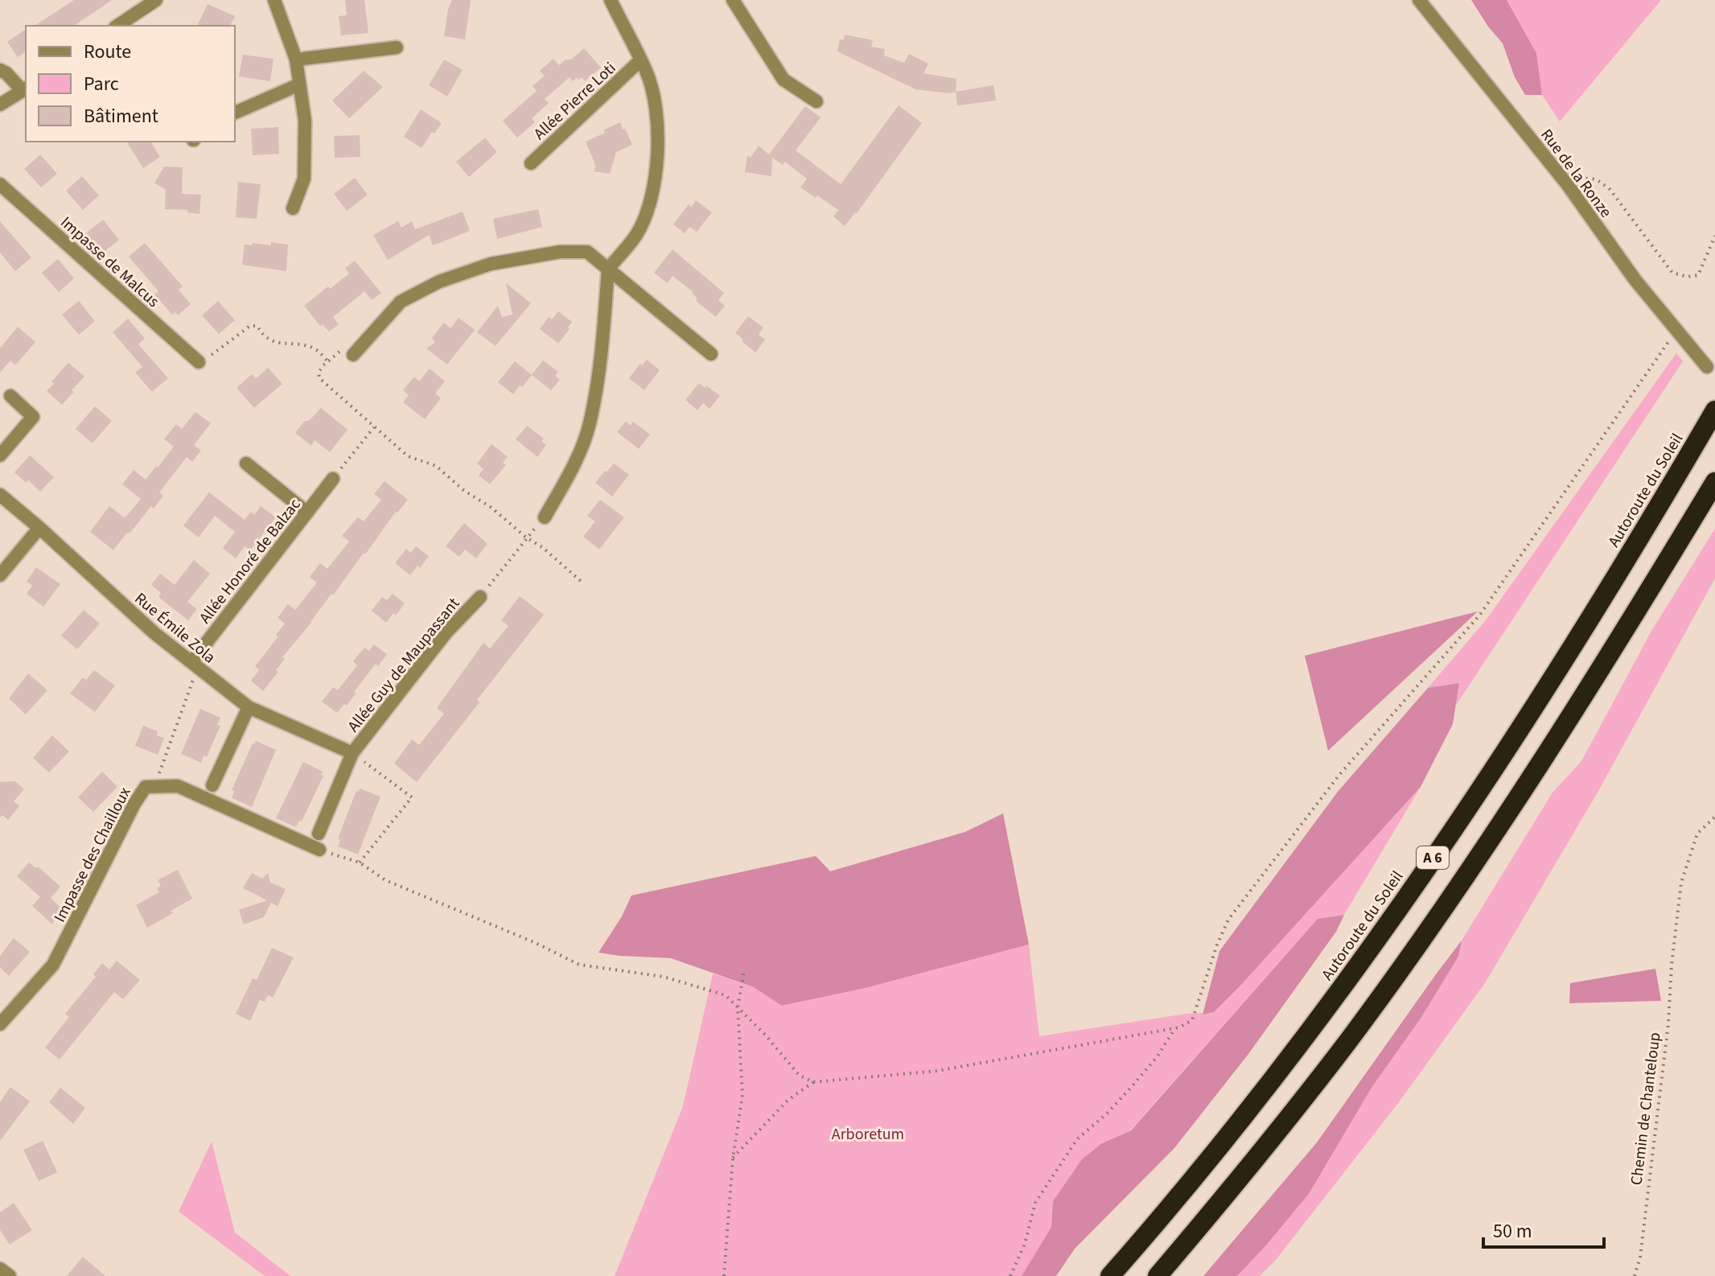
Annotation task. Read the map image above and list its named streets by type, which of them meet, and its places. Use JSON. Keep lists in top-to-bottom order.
{
  "streets": {
    "highway": ["Autoroute du Soleil", "A 6"],
    "street": [
      "Allée Pierre Loti",
      "Rue de la Ronze",
      "Impasse de Malcus",
      "Allée Honoré de Balzac",
      "Rue Émile Zola",
      "Allée Guy de Maupassant",
      "Impasse des Chailloux"
    ],
    "path": ["Chemin de Chanteloup"]
  },
  "crossings": [
    ["Allée Honoré de Balzac", "Rue Émile Zola"],
    ["Rue Émile Zola", "Allée Guy de Maupassant"]
  ],
  "parks": ["Arboretum"],
  "legend": ["Route", "Parc", "Bâtiment"],
  "scale_bar": "50 m"
}
